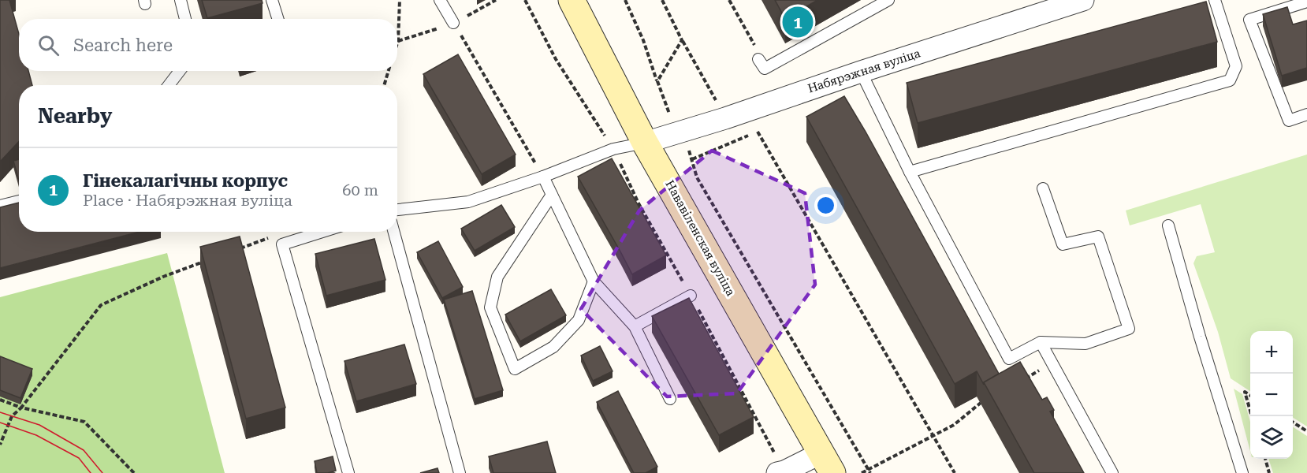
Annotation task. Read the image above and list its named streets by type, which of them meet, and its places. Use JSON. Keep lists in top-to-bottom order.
{
  "streets": {
    "street": ["Набярэжная вуліца", "Нававіленская вуліца"]
  },
  "crossings": [
    ["Набярэжная вуліца", "Нававіленская вуліца"]
  ],
  "page": {
    "pins": "1",
    "search": "Search here",
    "heading": "Nearby",
    "list": [
      {
        "mark": "1",
        "name": "Гінекалагічны корпус",
        "note": "Place · Набярэжная вуліца",
        "value": "60 m"
      }
    ],
    "map_buttons": ["+", "−"]
  }
}
